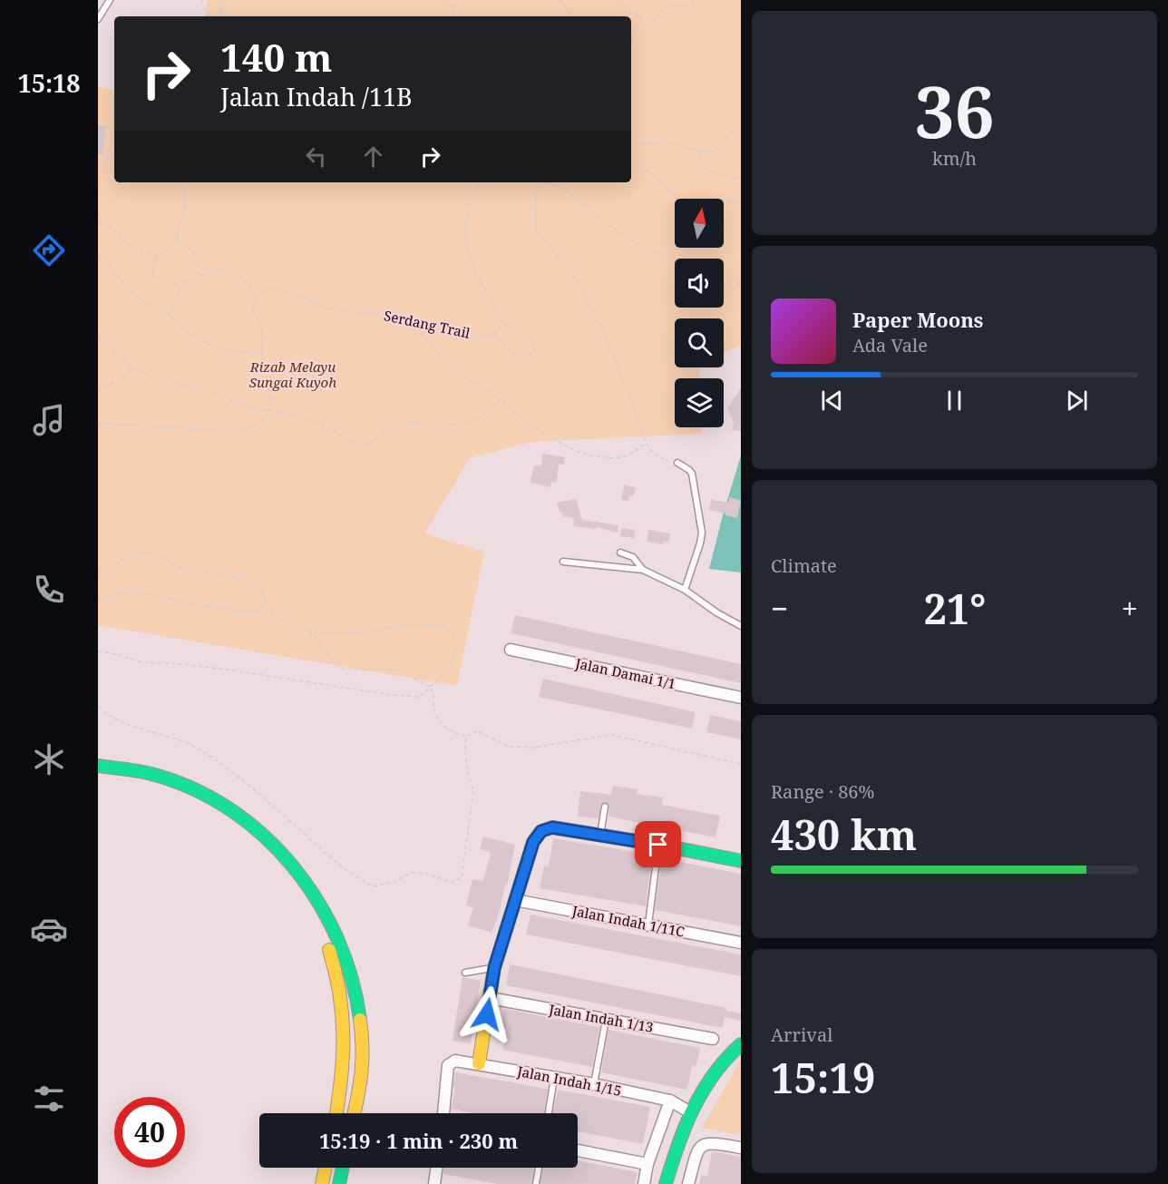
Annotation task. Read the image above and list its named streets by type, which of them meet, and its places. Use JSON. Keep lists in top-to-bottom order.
{
  "streets": {
    "street": [
      "Jalan Damai 1/1",
      "Jalan Indah 1/11C",
      "Jalan Indah 1/13",
      "Jalan Indah 1/15"
    ],
    "path": ["Serdang Trail"]
  },
  "parks": ["Rizab Melayu Sungai Kuyoh"],
  "north": "top",
  "page": {
    "tabs": "15:18",
    "tile": [
      ["36", "km/h"],
      "Climate",
      ["Range · 86%", "430 km"],
      ["Arrival", "15:19"]
    ],
    "turn": ["140 m", "Jalan Indah /11B"],
    "song": ["Paper Moons", "Ada Vale"],
    "heat": ["−", "21°", "+"],
    "limit": "40",
    "trip": "15:19 · 1 min · 230 m"
  }
}
